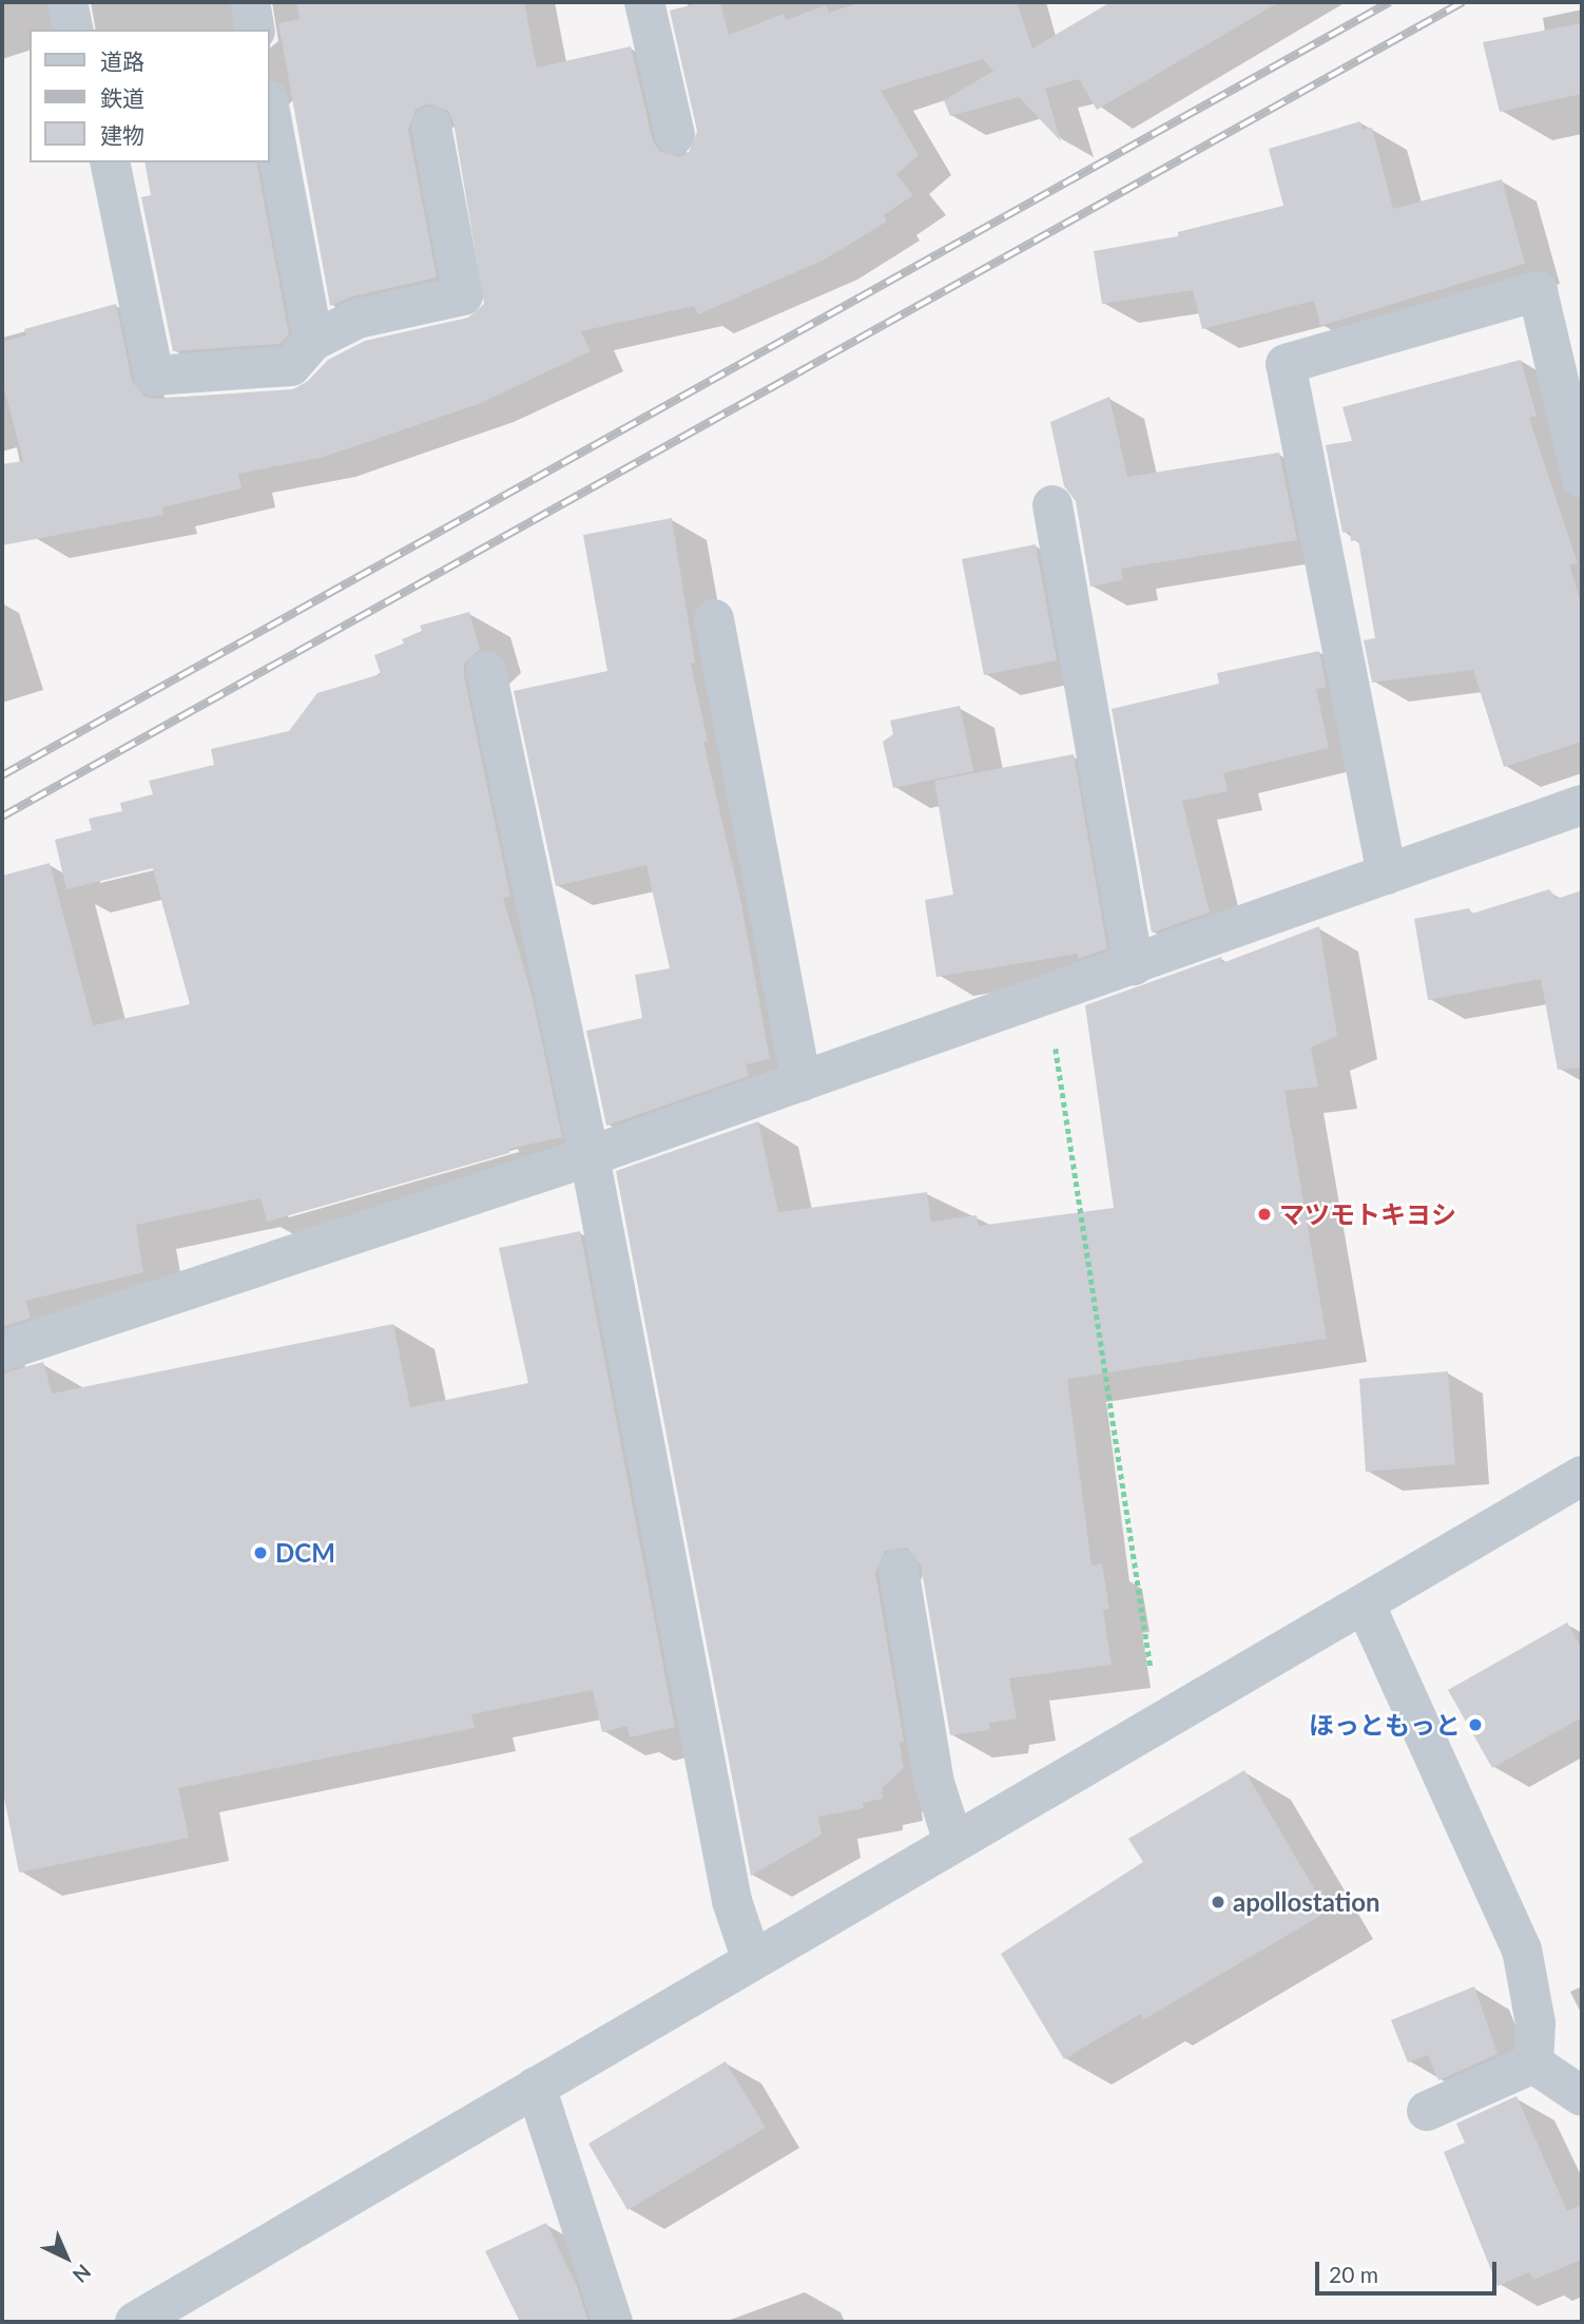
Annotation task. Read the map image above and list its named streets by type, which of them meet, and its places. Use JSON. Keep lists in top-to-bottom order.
{
  "places": [
    "マツモトキヨシ",
    "DCM",
    "ほっともっと",
    "apollostation"
  ],
  "legend": ["道路", "鉄道", "建物"],
  "scale_bar": "20 m",
  "north": "bottom right"
}
